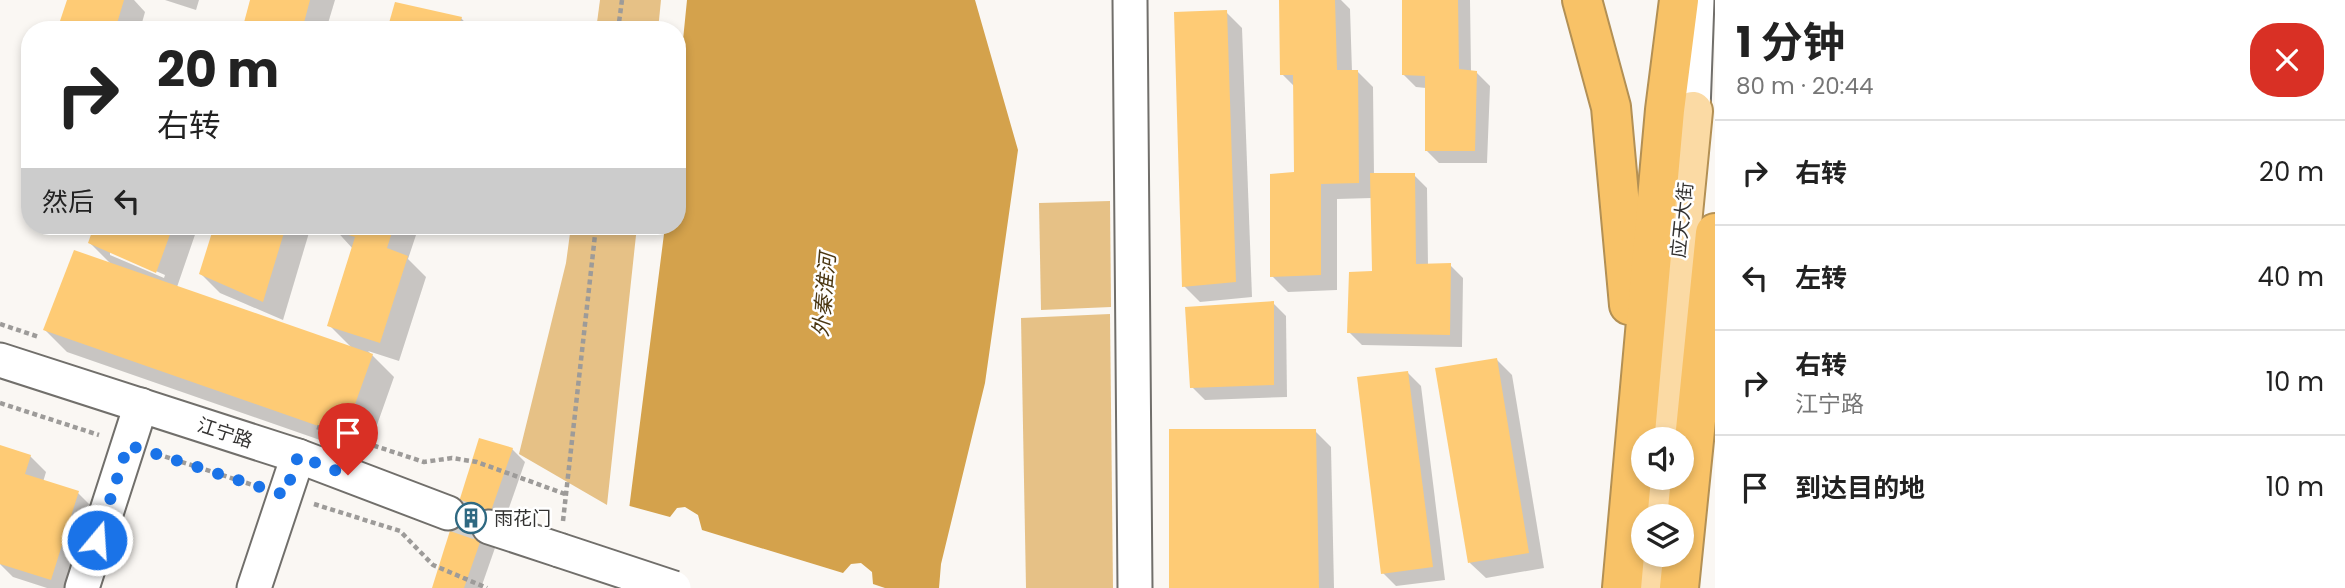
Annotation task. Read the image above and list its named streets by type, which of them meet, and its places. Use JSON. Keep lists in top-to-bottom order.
{
  "streets": {
    "main road": ["应天大街"],
    "street": ["江宁路"]
  },
  "water": ["外秦淮河"],
  "places": {
    "building": ["雨花门"]
  },
  "page": {
    "heading": ["1 分钟", "80 m · 20:44"],
    "turn": ["20 m", "右转"],
    "list": [
      {
        "name": "右转",
        "value": "20 m"
      },
      {
        "name": "左转",
        "value": "40 m"
      },
      {
        "name": "右转",
        "note": "江宁路",
        "value": "10 m"
      },
      {
        "name": "到达目的地",
        "value": "10 m"
      }
    ],
    "then": "然后"
  }
}
